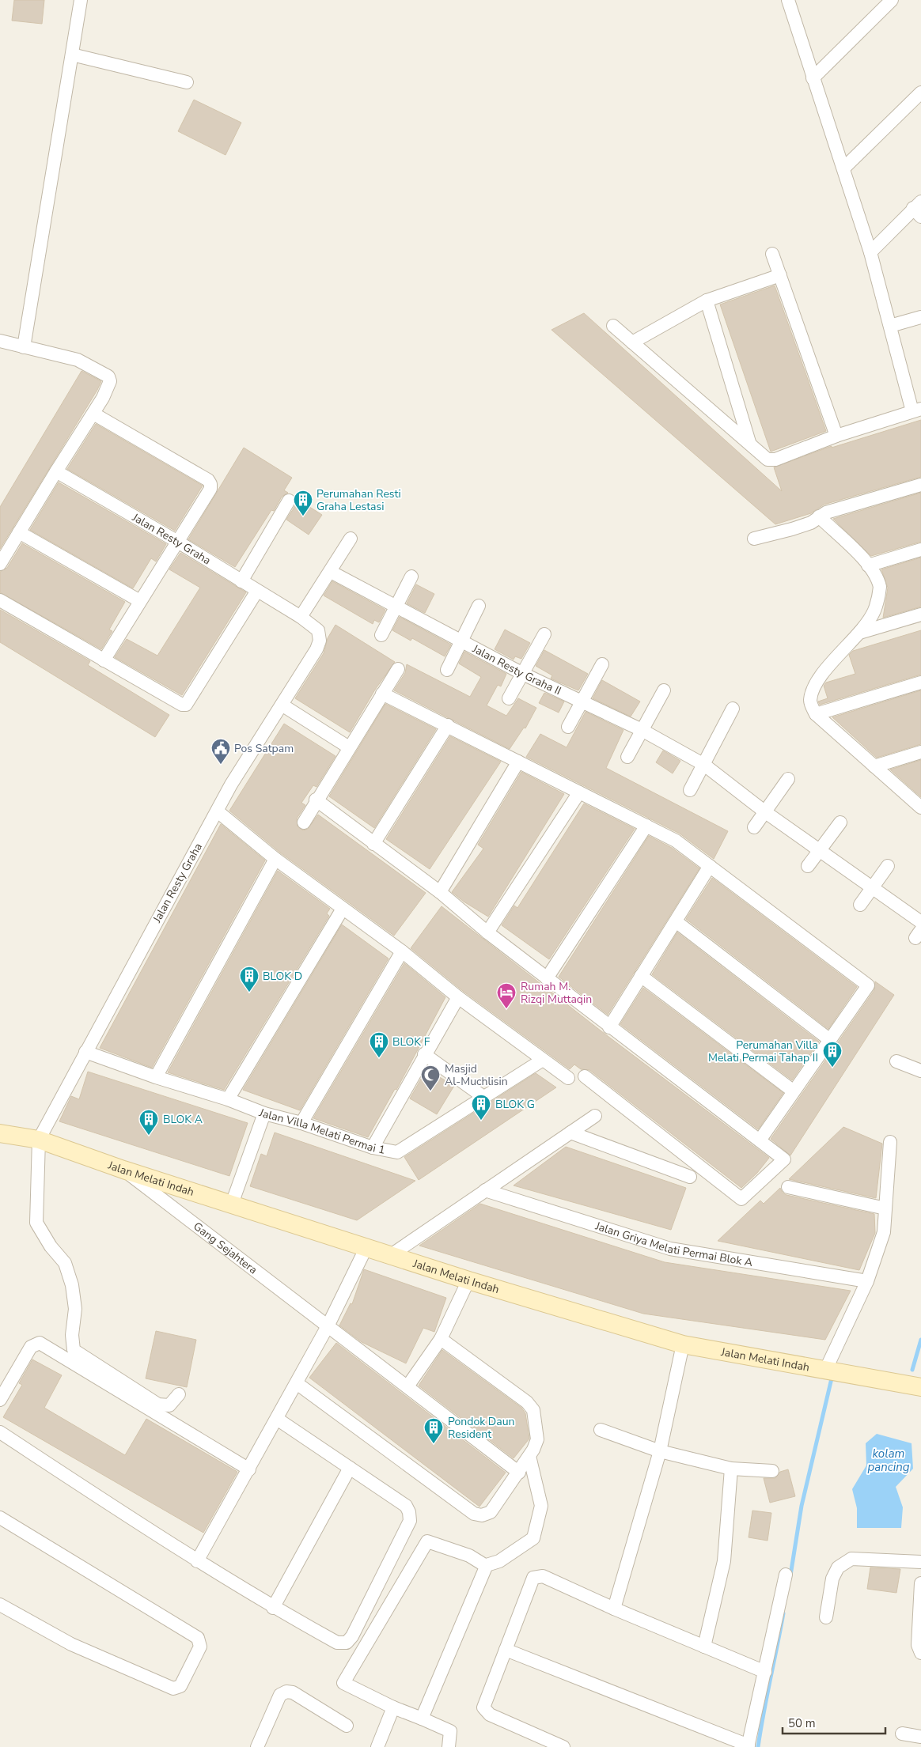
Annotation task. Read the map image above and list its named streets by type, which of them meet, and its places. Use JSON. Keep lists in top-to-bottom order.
{
  "streets": {
    "main road": ["Jalan Melati Indah"],
    "street": [
      "Jalan Resty Graha",
      "Jalan Resty Graha II",
      "Jalan Villa Melati Permai 1",
      "Jalan Griya Melati Permai Blok A",
      "Gang Sejahtera"
    ]
  },
  "crossings": [
    ["Jalan Resty Graha", "Jalan Villa Melati Permai 1"],
    ["Jalan Resty Graha", "Jalan Melati Indah"],
    ["Jalan Melati Indah", "Gang Sejahtera"]
  ],
  "water": ["kolam pancing"],
  "places": {
    "building": [
      "Perumahan Resti Graha Lestasi",
      "BLOK D",
      "BLOK F",
      "Perumahan Villa Melati Permai Tahap II",
      "BLOK G",
      "BLOK A",
      "Pondok Daun Resident"
    ],
    "public building": ["Pos Satpam"],
    "hotel": ["Rumah M. Rizqi Muttaqin"],
    "mosque": ["Masjid Al-Muchlisin"]
  },
  "scale_bar": "50 m"
}
